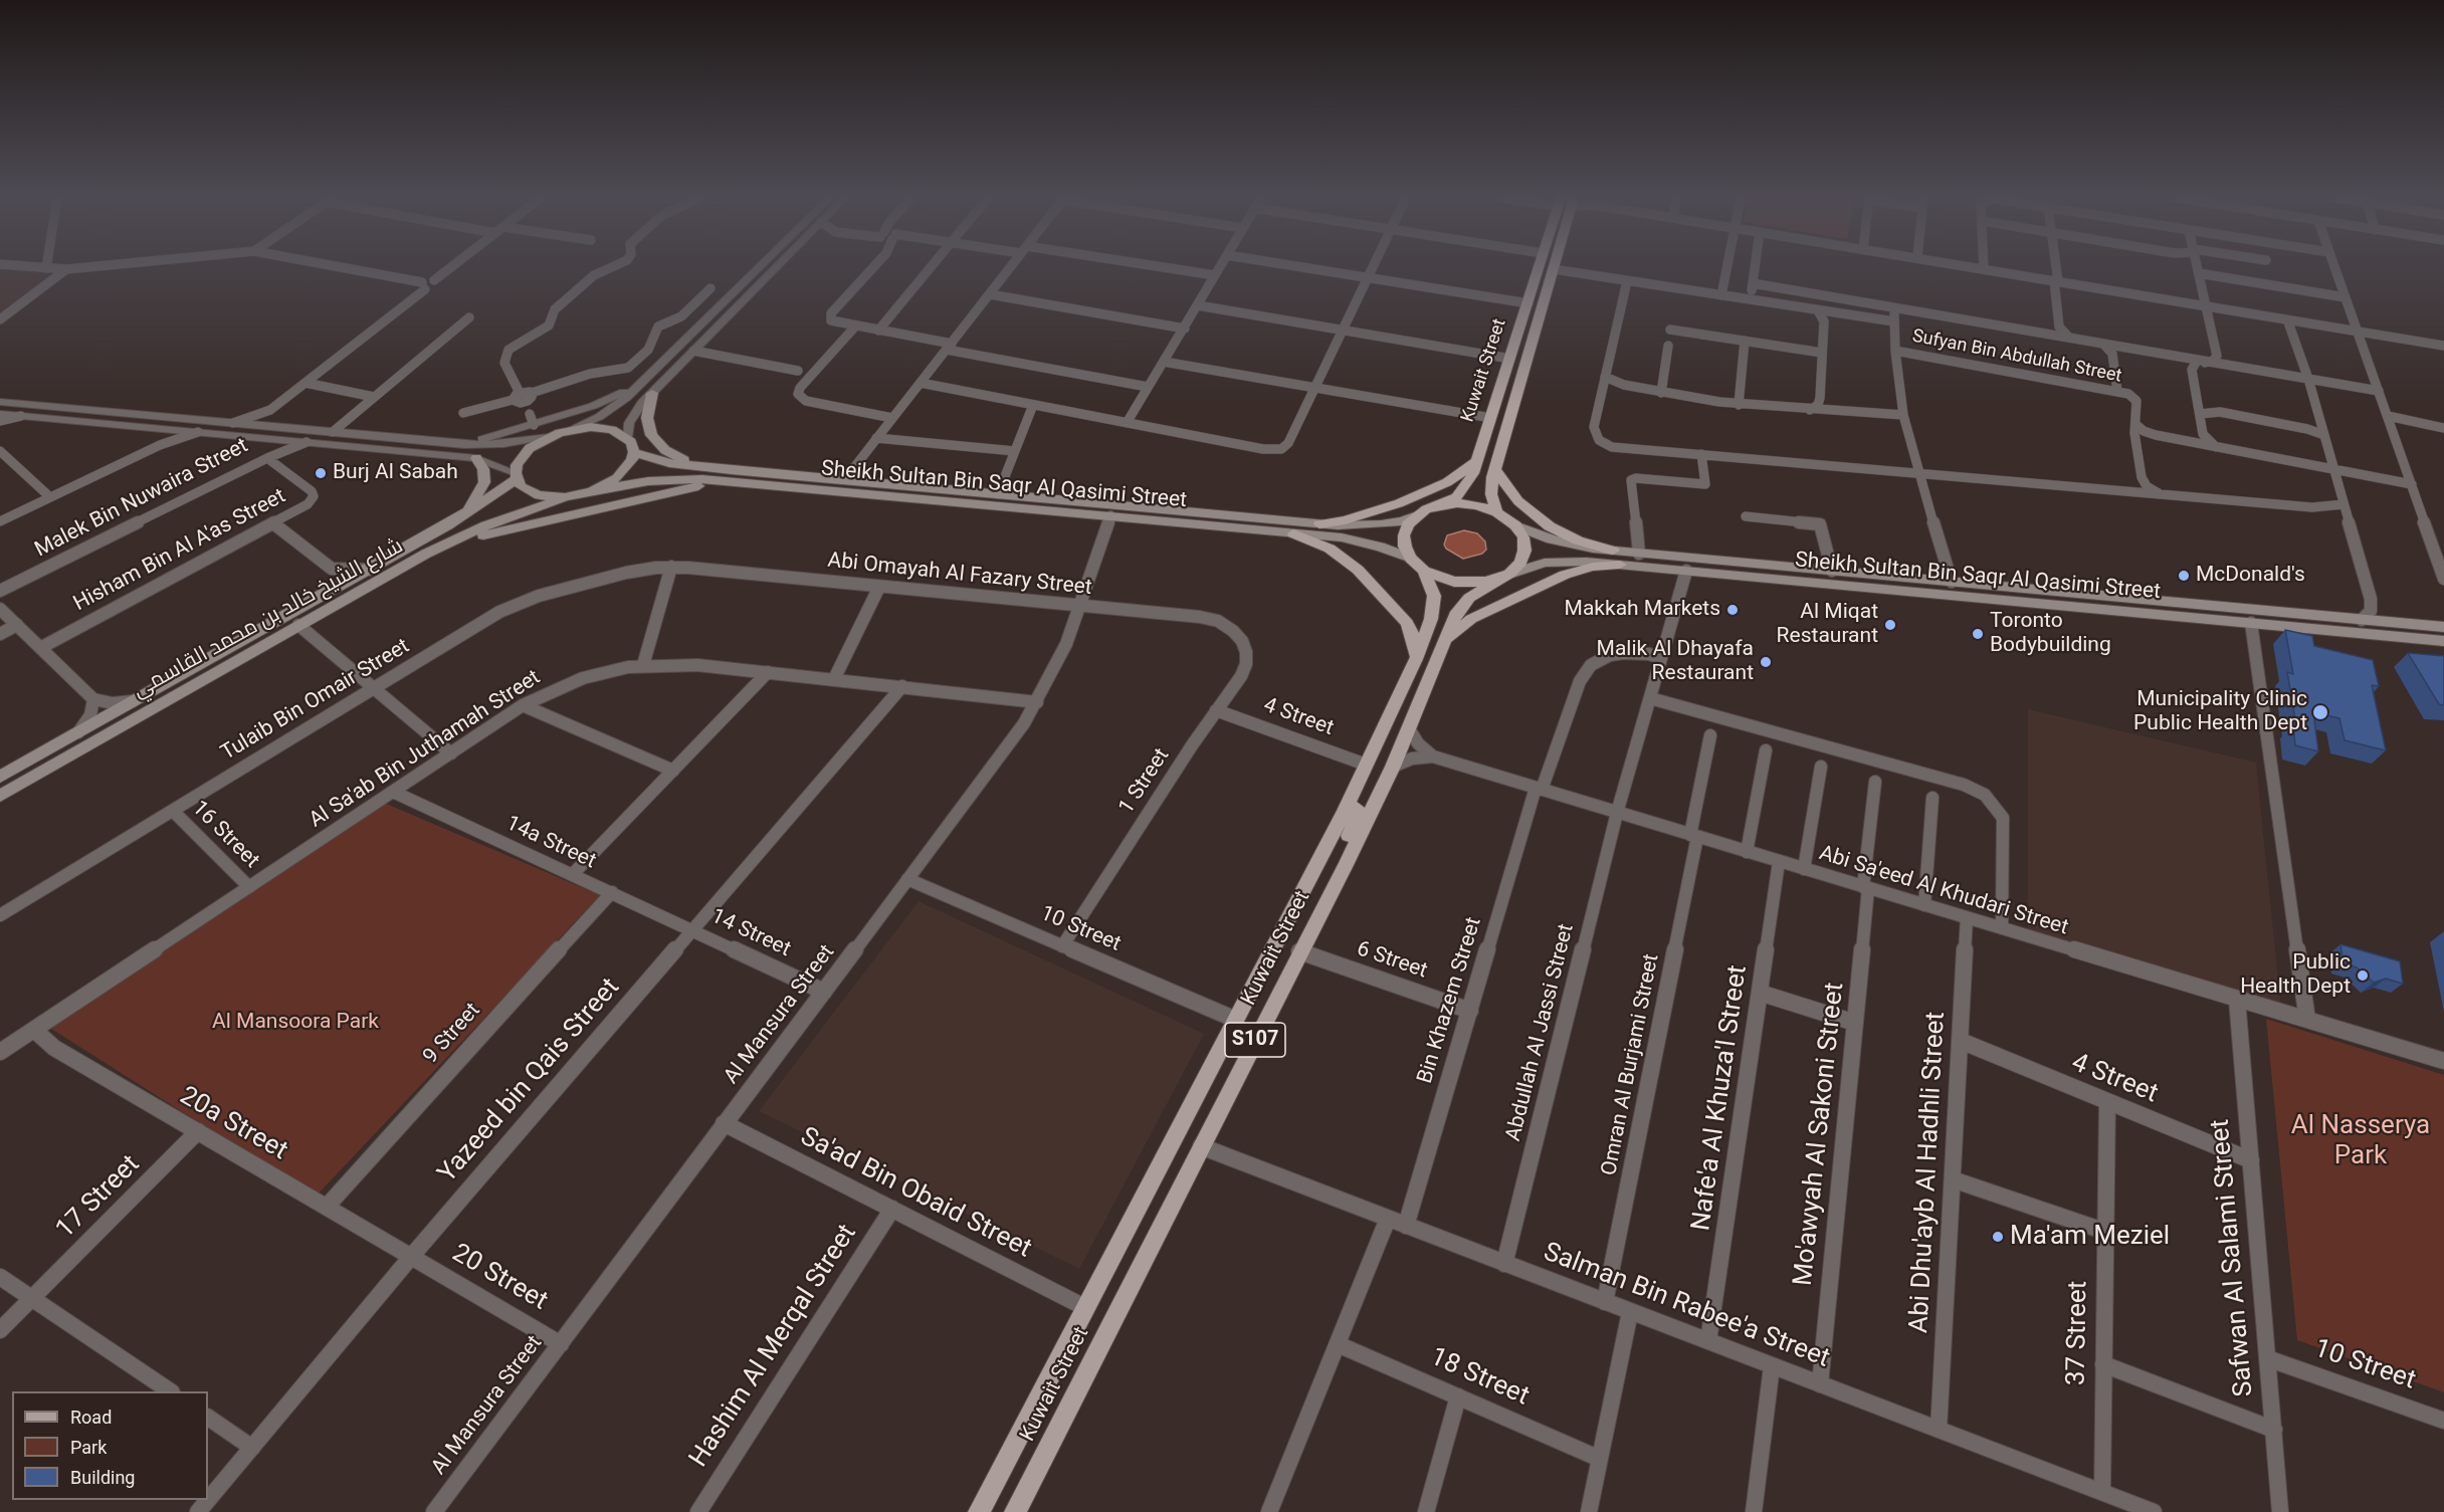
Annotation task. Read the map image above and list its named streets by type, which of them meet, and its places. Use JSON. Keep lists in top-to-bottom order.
{
  "streets": {
    "main road": [
      "Kuwait Street",
      "Sheikh Sultan Bin Saqr Al Qasimi Street",
      "شارع الشيخ خالد بن محمد القاسمي",
      "S107"
    ],
    "street": [
      "Sufyan Bin Abdullah Street",
      "Malek Bin Nuwaira Street",
      "Hisham Bin Al A'as Street",
      "Abi Omayah Al Fazary Street",
      "Tulaib Bin Omair Street",
      "4 Street",
      "Al Sa'ab Bin Juthamah Street",
      "1 Street",
      "16 Street",
      "14a Street",
      "Abi Sa'eed Al Khudari Street",
      "10 Street",
      "14 Street",
      "6 Street",
      "Bin Khazem Street",
      "Al Mansura Street",
      "Abdullah Al Jassi Street",
      "9 Street",
      "Omran Al Burjami Street",
      "Yazeed bin Qais Street",
      "Nafe'a Al Khuza'l Street",
      "20a Street",
      "Mo'awyah Al Sakoni Street",
      "Abi Dhu'ayb Al Hadhli Street",
      "Sa'ad Bin Obaid Street",
      "17 Street",
      "Safwan Al Salami Street",
      "20 Street",
      "Salman Bin Rabee'a Street",
      "37 Street",
      "Hashim Al Merqal Street",
      "18 Street"
    ]
  },
  "crossings": [
    ["Kuwait Street", "Sheikh Sultan Bin Saqr Al Qasimi Street"],
    ["Kuwait Street", "4 Street"],
    ["Kuwait Street", "Abi Sa'eed Al Khudari Street"],
    ["Kuwait Street", "10 Street"],
    ["Kuwait Street", "6 Street"],
    ["Kuwait Street", "Sa'ad Bin Obaid Street"],
    ["Kuwait Street", "Salman Bin Rabee'a Street"],
    ["Sheikh Sultan Bin Saqr Al Qasimi Street", "Al Mansura Street"],
    ["Sheikh Sultan Bin Saqr Al Qasimi Street", "Abdullah Al Jassi Street"],
    ["Malek Bin Nuwaira Street", "Hisham Bin Al A'as Street"],
    ["Abi Omayah Al Fazary Street", "Tulaib Bin Omair Street"],
    ["Abi Omayah Al Fazary Street", "1 Street"],
    ["Abi Omayah Al Fazary Street", "Al Mansura Street"],
    ["Tulaib Bin Omair Street", "16 Street"],
    ["4 Street", "1 Street"],
    ["4 Street", "Abi Dhu'ayb Al Hadhli Street"],
    ["4 Street", "Safwan Al Salami Street"],
    ["4 Street", "37 Street"],
    ["Al Sa'ab Bin Juthamah Street", "16 Street"],
    ["Al Sa'ab Bin Juthamah Street", "14a Street"],
    ["Al Sa'ab Bin Juthamah Street", "Al Mansura Street"],
    ["Al Sa'ab Bin Juthamah Street", "Yazeed bin Qais Street"],
    ["Al Sa'ab Bin Juthamah Street", "20a Street"],
    ["1 Street", "10 Street"],
    ["14a Street", "14 Street"],
    ["14a Street", "9 Street"],
    ["14a Street", "Yazeed bin Qais Street"],
    ["Abi Sa'eed Al Khudari Street", "Bin Khazem Street"],
    ["Abi Sa'eed Al Khudari Street", "Abdullah Al Jassi Street"],
    ["Abi Sa'eed Al Khudari Street", "Omran Al Burjami Street"],
    ["Abi Sa'eed Al Khudari Street", "Nafe'a Al Khuza'l Street"],
    ["Abi Sa'eed Al Khudari Street", "Mo'awyah Al Sakoni Street"],
    ["Abi Sa'eed Al Khudari Street", "Abi Dhu'ayb Al Hadhli Street"],
    ["Abi Sa'eed Al Khudari Street", "Safwan Al Salami Street"],
    ["10 Street", "Al Mansura Street"],
    ["10 Street", "Safwan Al Salami Street"],
    ["14 Street", "Al Mansura Street"],
    ["14 Street", "Yazeed bin Qais Street"],
    ["6 Street", "Bin Khazem Street"],
    ["Bin Khazem Street", "Abdullah Al Jassi Street"],
    ["Bin Khazem Street", "Salman Bin Rabee'a Street"],
    ["Al Mansura Street", "Sa'ad Bin Obaid Street"],
    ["Al Mansura Street", "20 Street"],
    ["Abdullah Al Jassi Street", "Salman Bin Rabee'a Street"],
    ["9 Street", "20a Street"],
    ["Omran Al Burjami Street", "Salman Bin Rabee'a Street"],
    ["Yazeed bin Qais Street", "20a Street"],
    ["Yazeed bin Qais Street", "20 Street"],
    ["Nafe'a Al Khuza'l Street", "Salman Bin Rabee'a Street"],
    ["20a Street", "17 Street"],
    ["20a Street", "20 Street"],
    ["Mo'awyah Al Sakoni Street", "Salman Bin Rabee'a Street"],
    ["Abi Dhu'ayb Al Hadhli Street", "Salman Bin Rabee'a Street"],
    ["Sa'ad Bin Obaid Street", "Hashim Al Merqal Street"],
    ["Salman Bin Rabee'a Street", "37 Street"]
  ],
  "parks": ["Al Mansoora Park", "Al Nasserya Park"],
  "places": [
    "Burj Al Sabah",
    "McDonald's",
    "Makkah Markets",
    "Al Miqat Restaurant",
    "Toronto Bodybuilding",
    "Malik Al Dhayafa Restaurant",
    "Municipality Clinic Public Health Dept",
    "Public Health Dept",
    "Ma'am Meziel"
  ],
  "legend": ["Road", "Park", "Building"]
}
